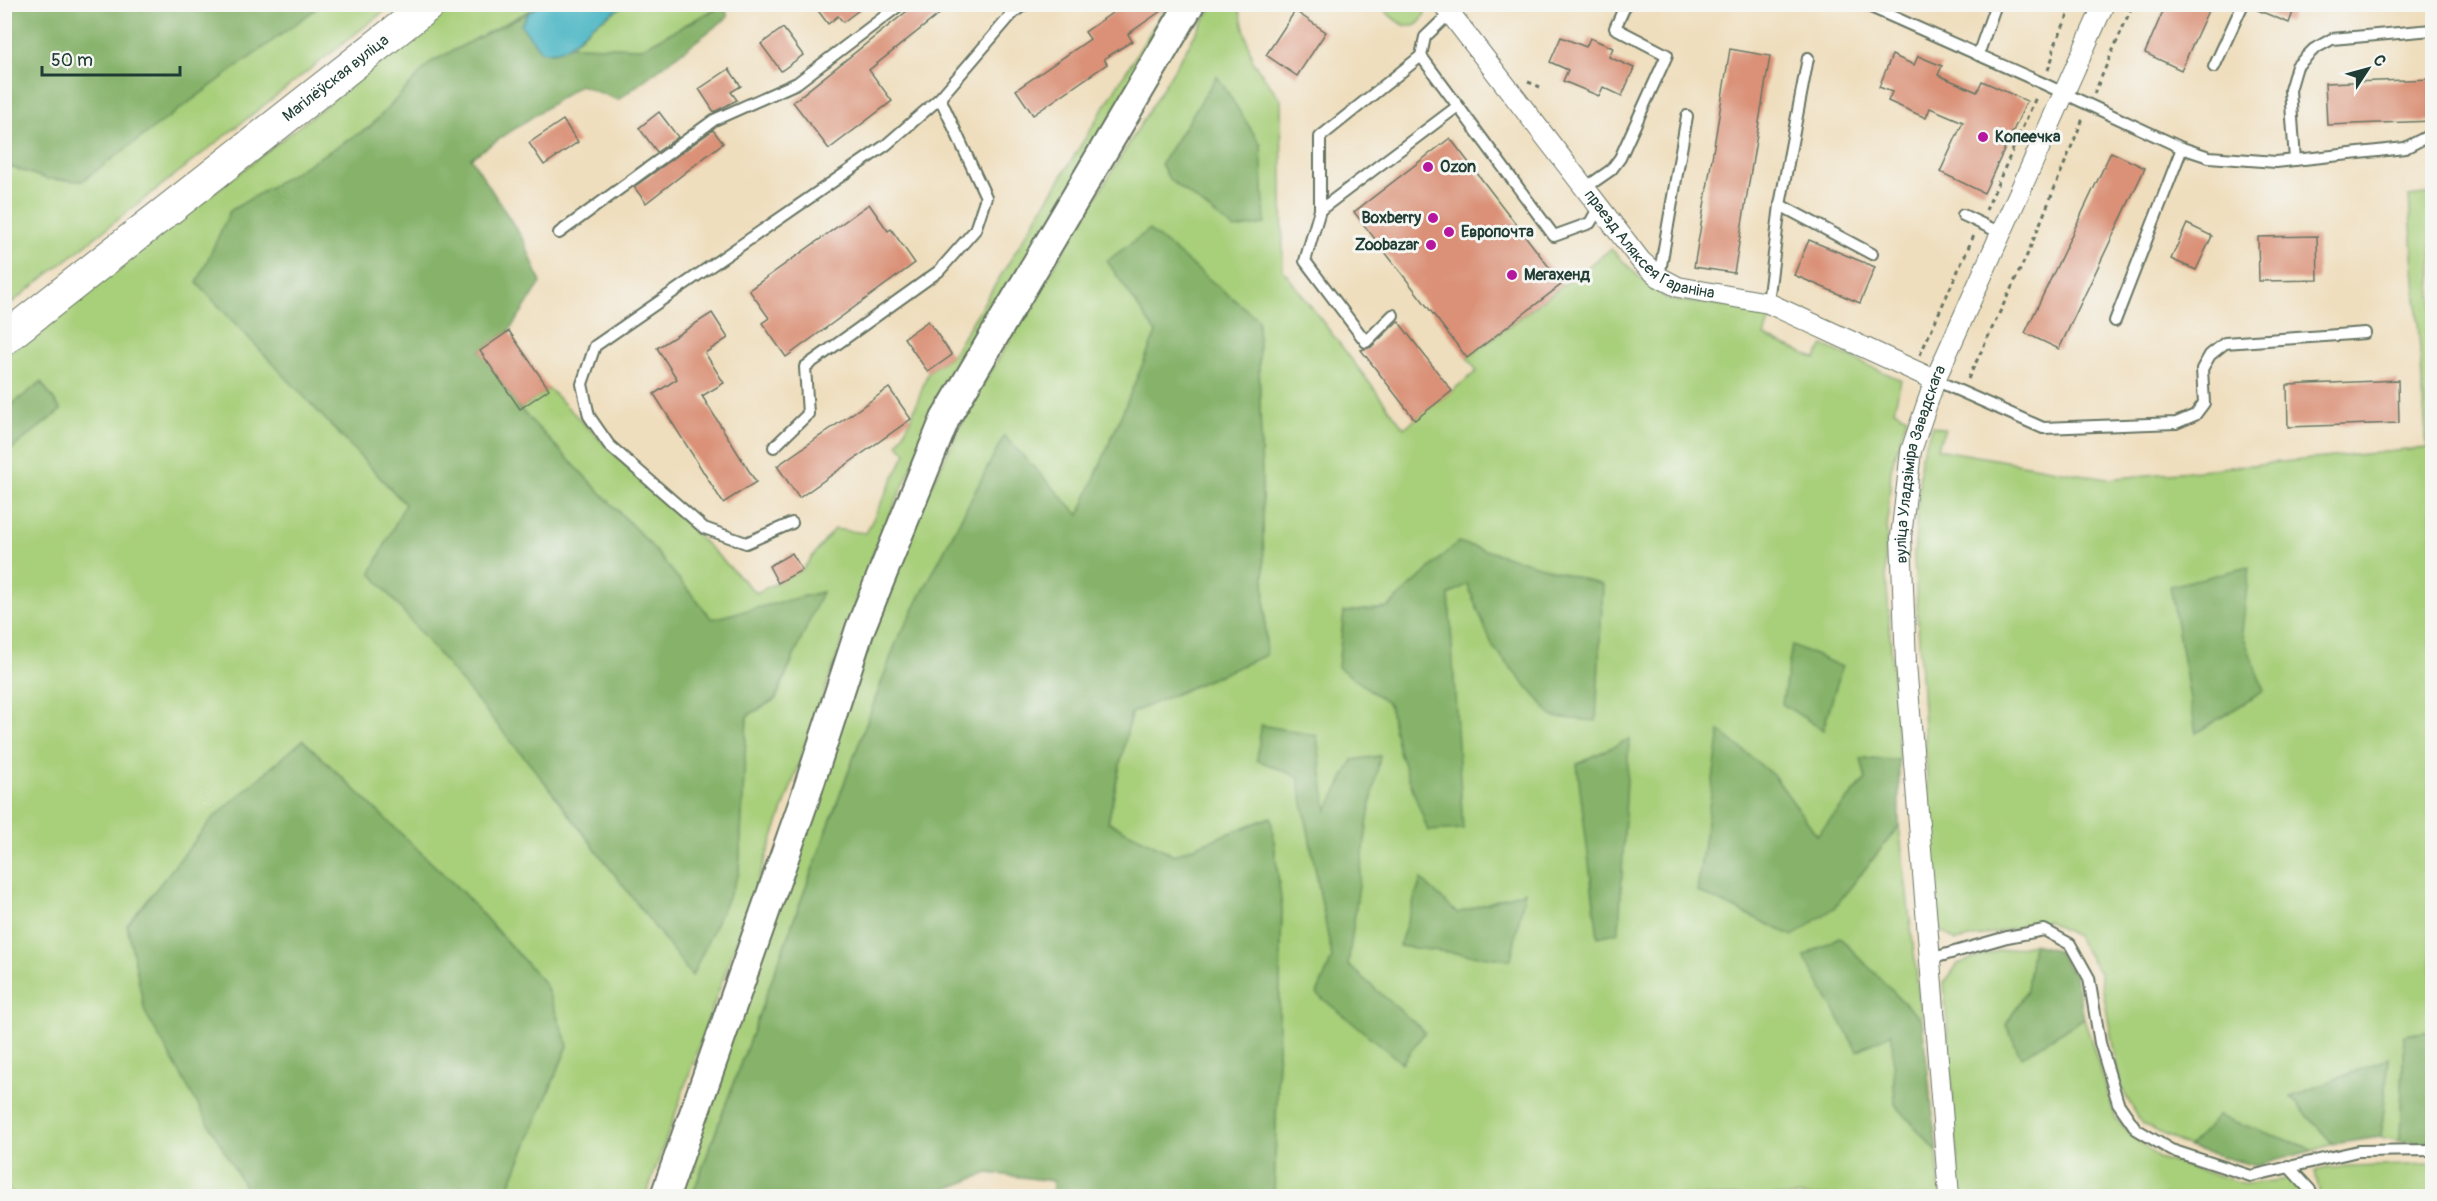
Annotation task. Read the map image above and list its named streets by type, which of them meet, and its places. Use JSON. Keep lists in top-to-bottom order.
{
  "streets": {
    "main road": ["Магілёўская вуліца"],
    "street": ["праезд Аляксея Гараніна", "вуліца Уладзіміра Завадскага"]
  },
  "crossings": [
    ["праезд Аляксея Гараніна", "вуліца Уладзіміра Завадскага"]
  ],
  "places": [
    "Копеечка",
    "Ozon",
    "Boxberry",
    "Европочта",
    "Zoobazar",
    "Мегахенд"
  ],
  "scale_bar": "50 m",
  "north": "top right"
}
